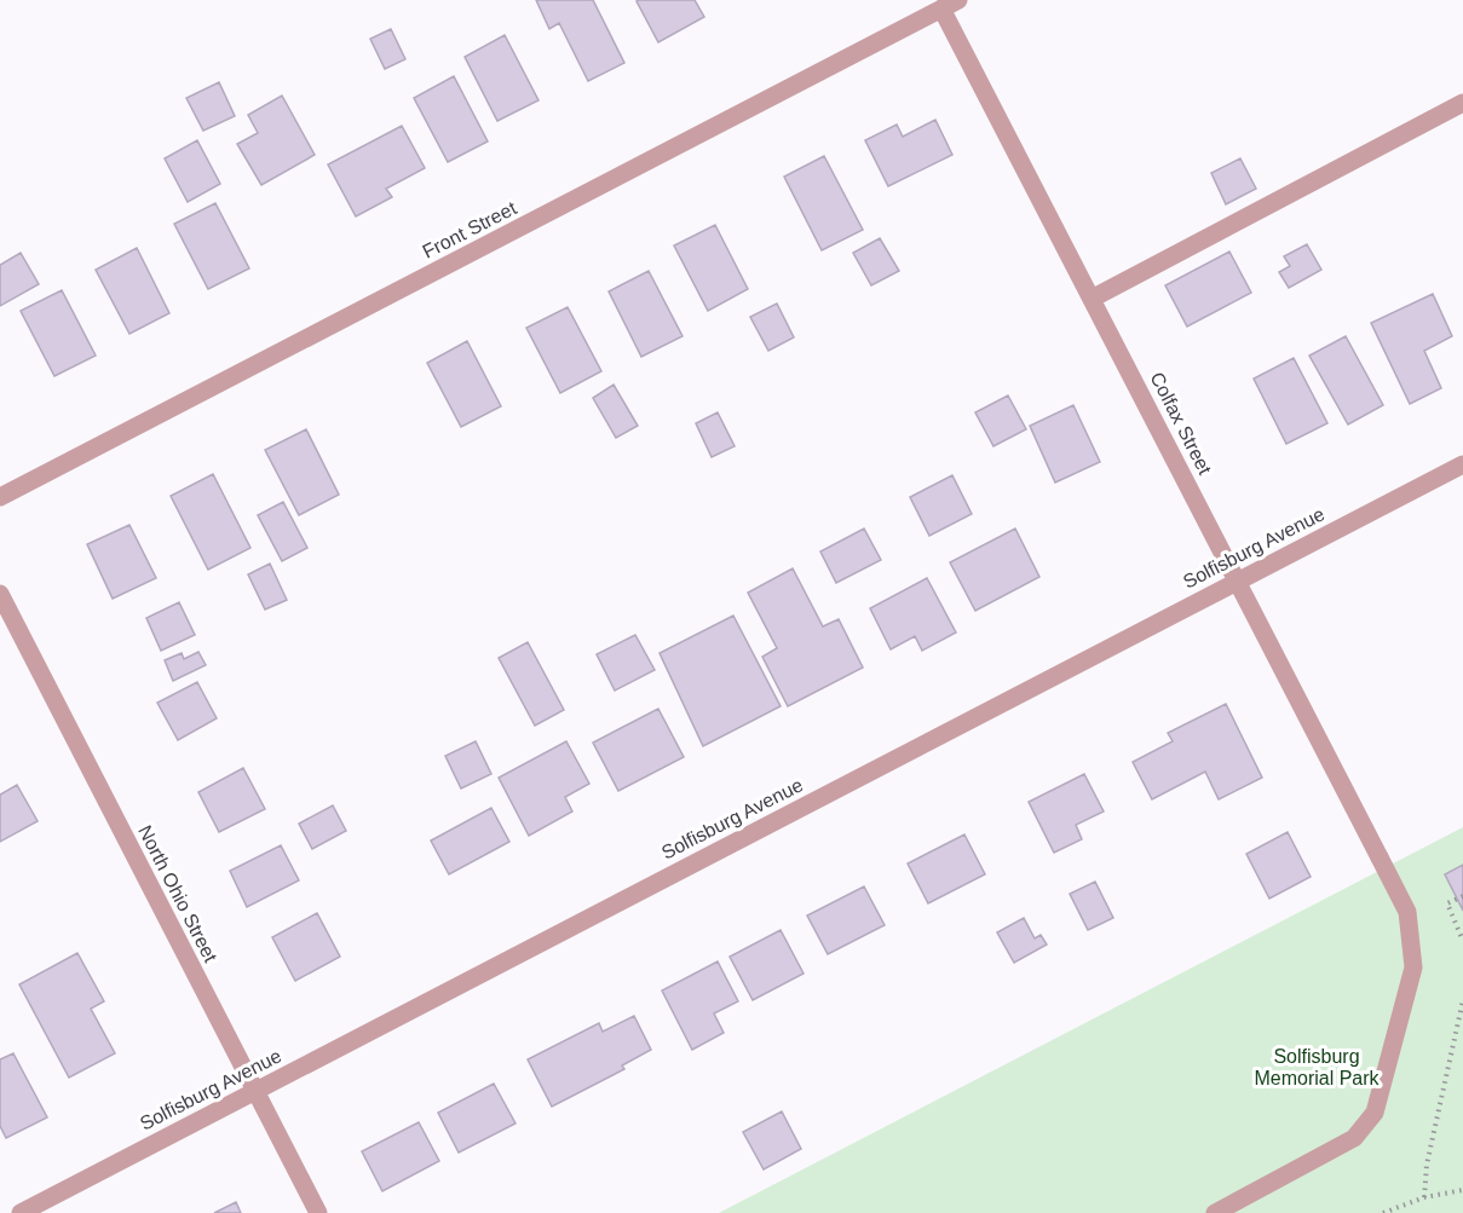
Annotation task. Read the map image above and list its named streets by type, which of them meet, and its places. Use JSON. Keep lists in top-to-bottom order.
{
  "streets": {
    "street": [
      "Front Street",
      "Colfax Street",
      "Solfisburg Avenue",
      "North Ohio Street"
    ]
  },
  "crossings": [
    ["Front Street", "Colfax Street"],
    ["Colfax Street", "Solfisburg Avenue"],
    ["Solfisburg Avenue", "North Ohio Street"]
  ],
  "parks": ["Solfisburg Memorial Park"]
}
